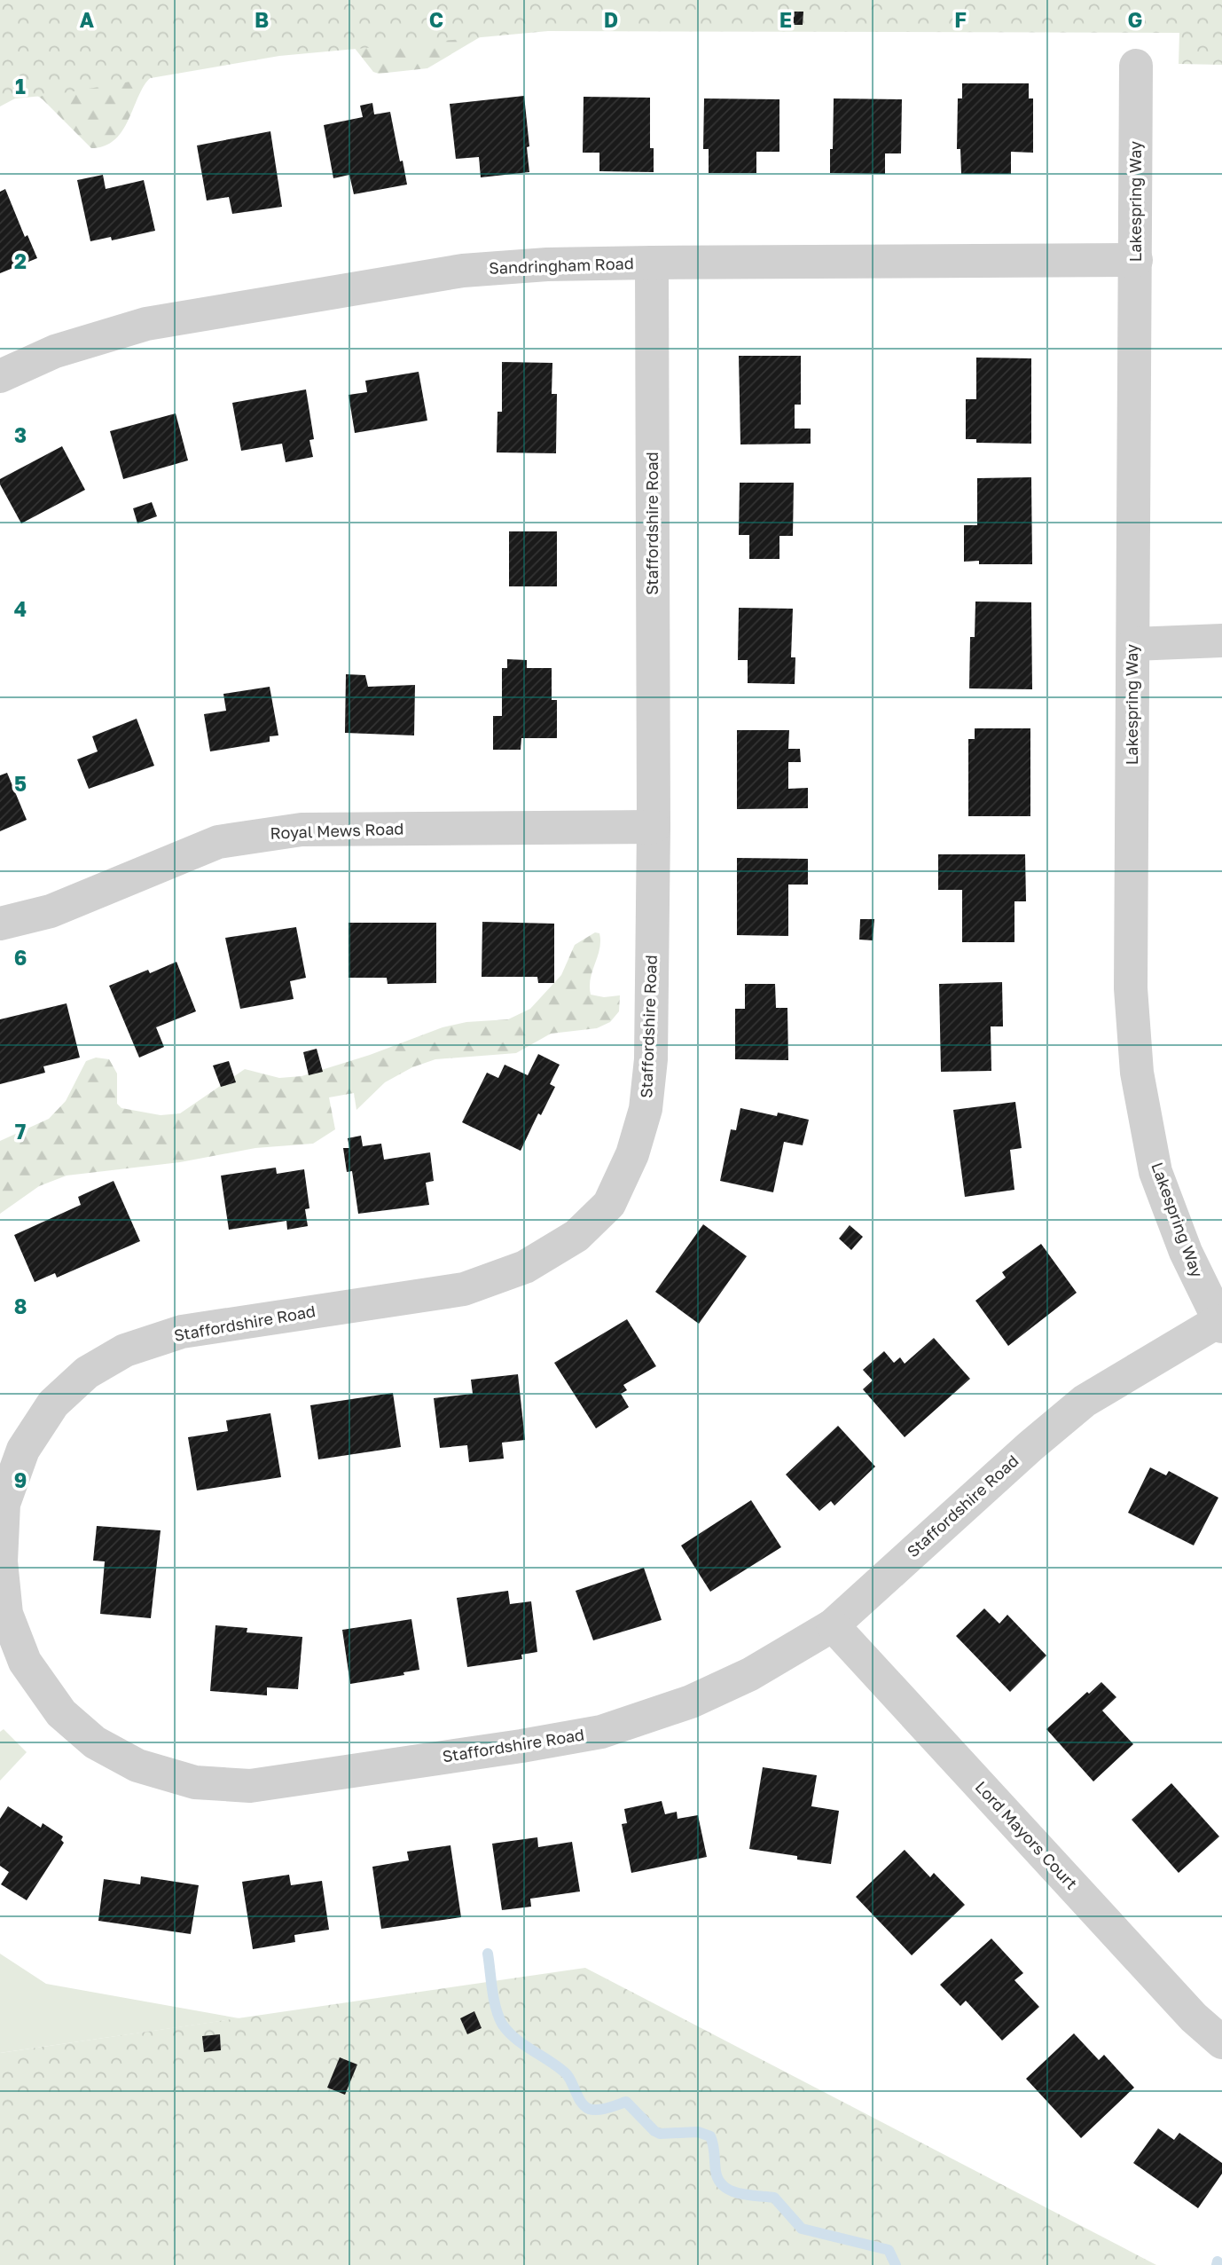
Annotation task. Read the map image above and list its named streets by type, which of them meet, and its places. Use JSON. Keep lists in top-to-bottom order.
{
  "streets": {
    "street": [
      "Lakespring Way",
      "Sandringham Road",
      "Staffordshire Road",
      "Royal Mews Road",
      "Lord Mayors Court"
    ]
  },
  "crossings": [
    ["Lakespring Way", "Sandringham Road"],
    ["Lakespring Way", "Staffordshire Road"],
    ["Sandringham Road", "Staffordshire Road"],
    ["Staffordshire Road", "Royal Mews Road"],
    ["Staffordshire Road", "Lord Mayors Court"]
  ],
  "grid": {
    "columns": [
      "A",
      "B",
      "C",
      "D",
      "E",
      "F",
      "G"
    ],
    "rows": [
      "1",
      "2",
      "3",
      "4",
      "5",
      "6",
      "7",
      "8",
      "9"
    ]
  }
}
